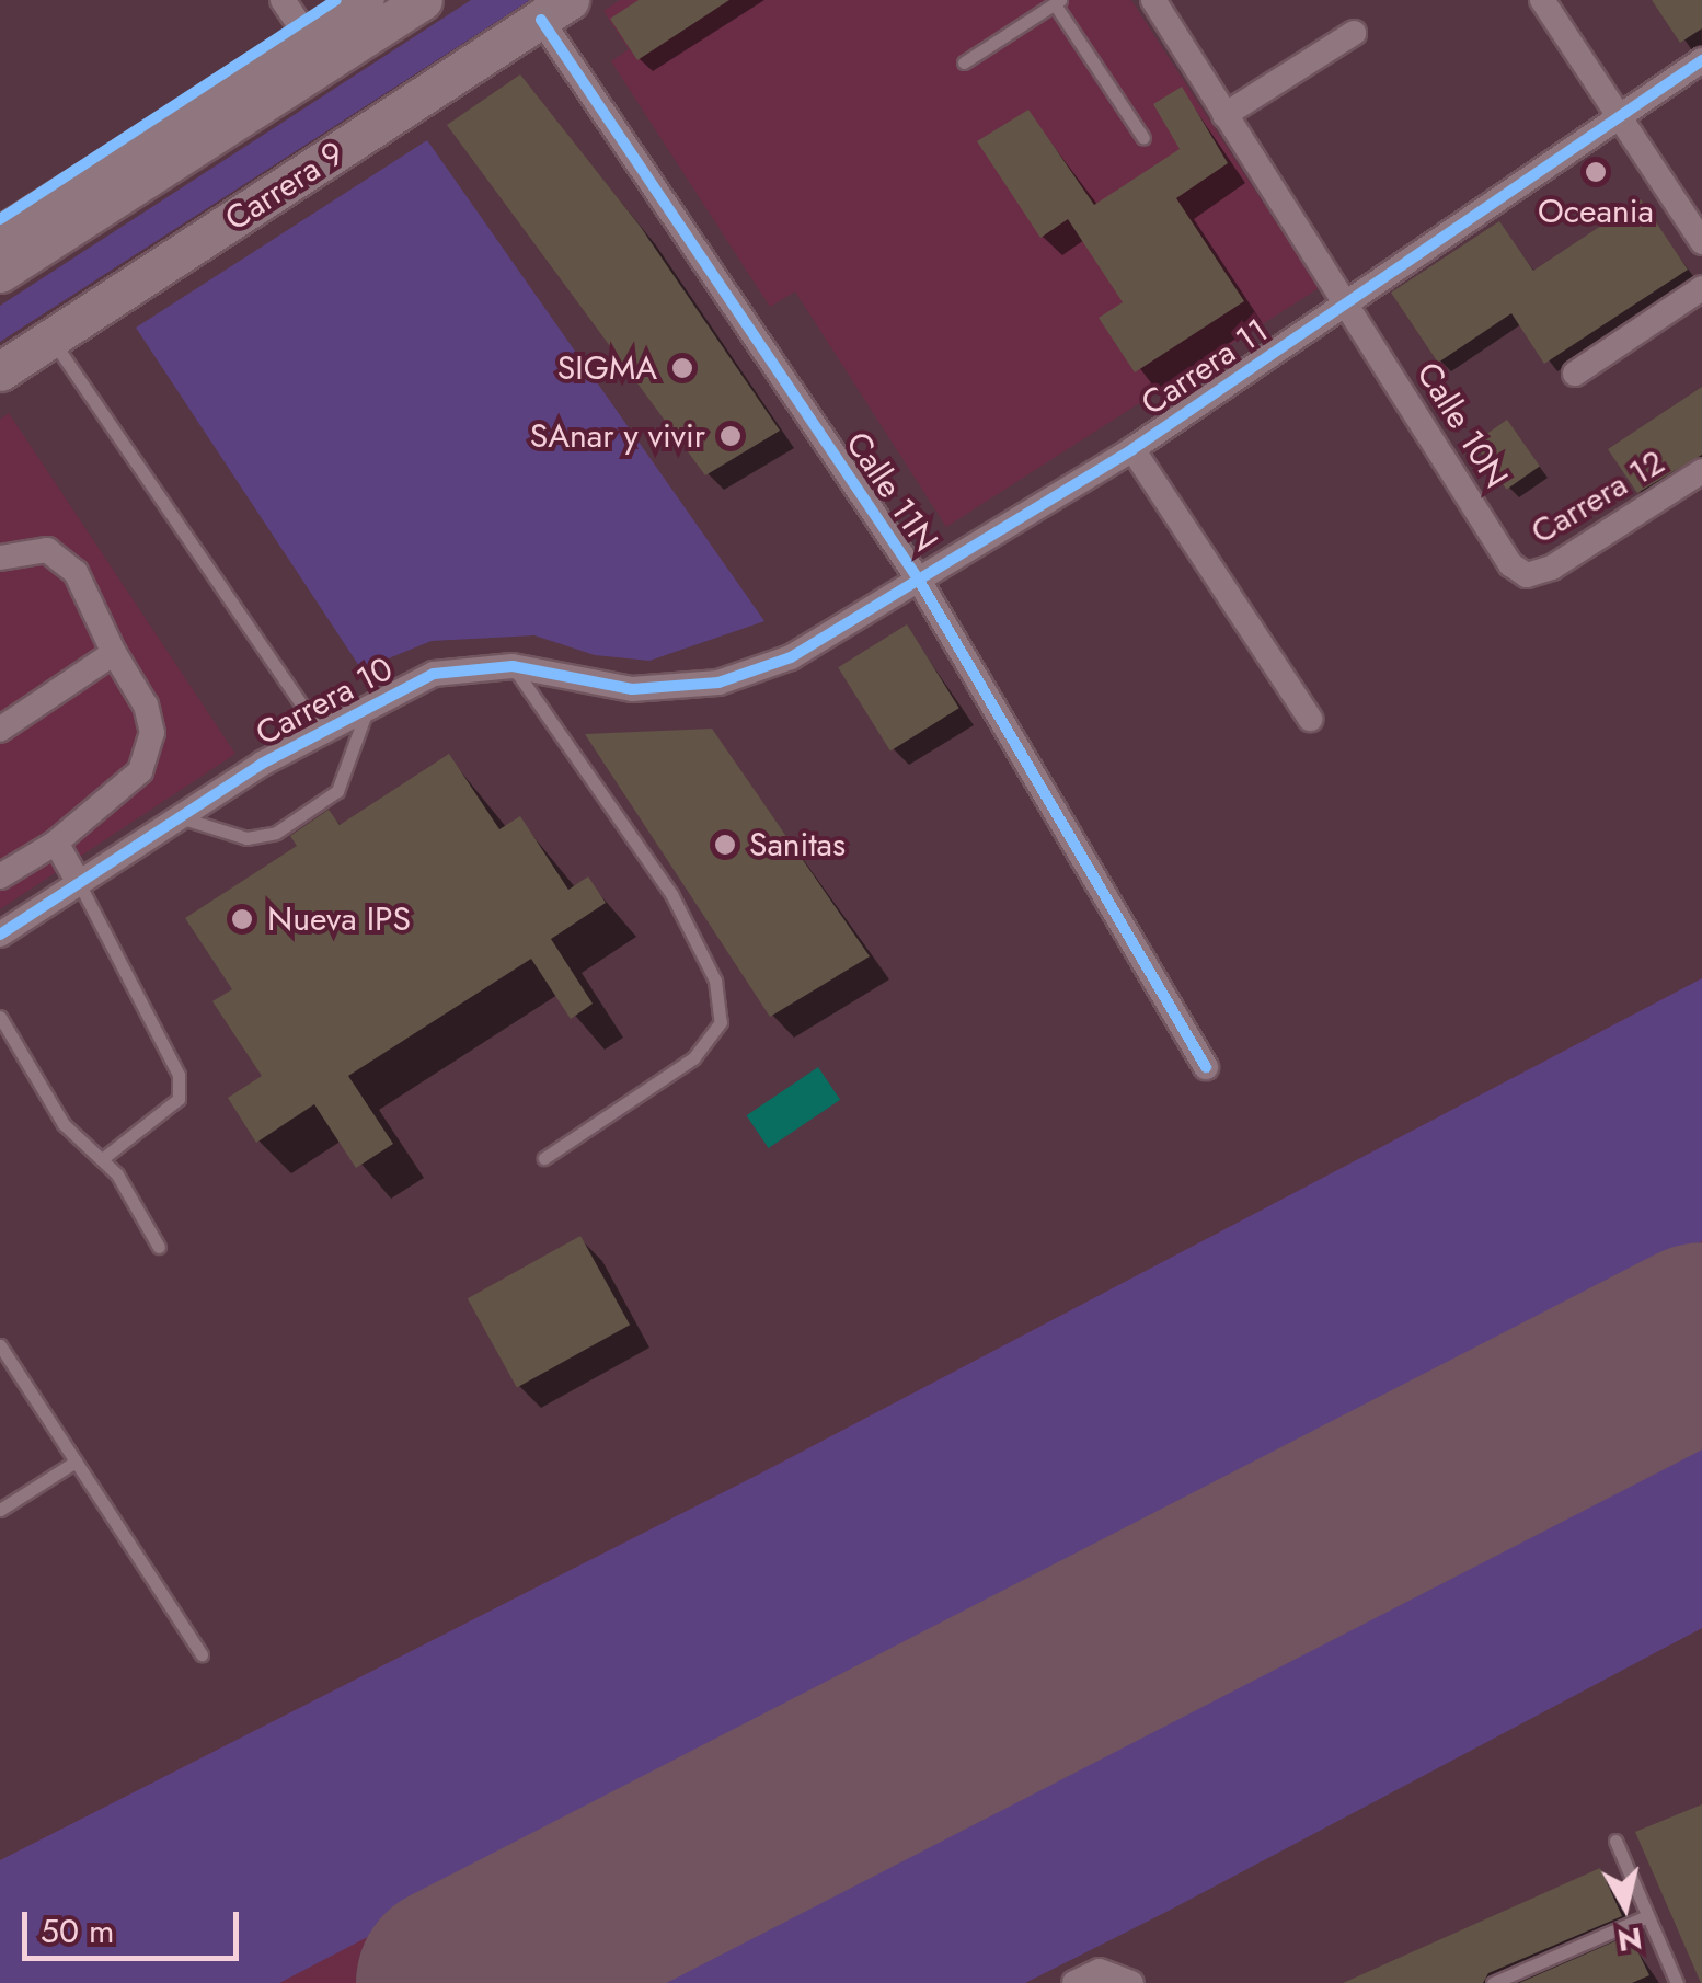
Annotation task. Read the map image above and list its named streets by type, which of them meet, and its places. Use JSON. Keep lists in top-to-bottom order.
{
  "streets": {
    "main road": ["Carrera 9"],
    "street": [
      "Carrera 11",
      "Calle 10N",
      "Calle 11N",
      "Carrera 12",
      "Carrera 10"
    ]
  },
  "crossings": [
    ["Carrera 9", "Calle 11N"],
    ["Carrera 11", "Calle 10N"],
    ["Carrera 11", "Calle 11N"],
    ["Carrera 11", "Carrera 10"],
    ["Calle 10N", "Carrera 12"]
  ],
  "places": [
    "Oceania",
    "SIGMA",
    "SAnar y vivir",
    "Sanitas",
    "Nueva IPS"
  ],
  "scale_bar": "50 m",
  "north": "bottom"
}
